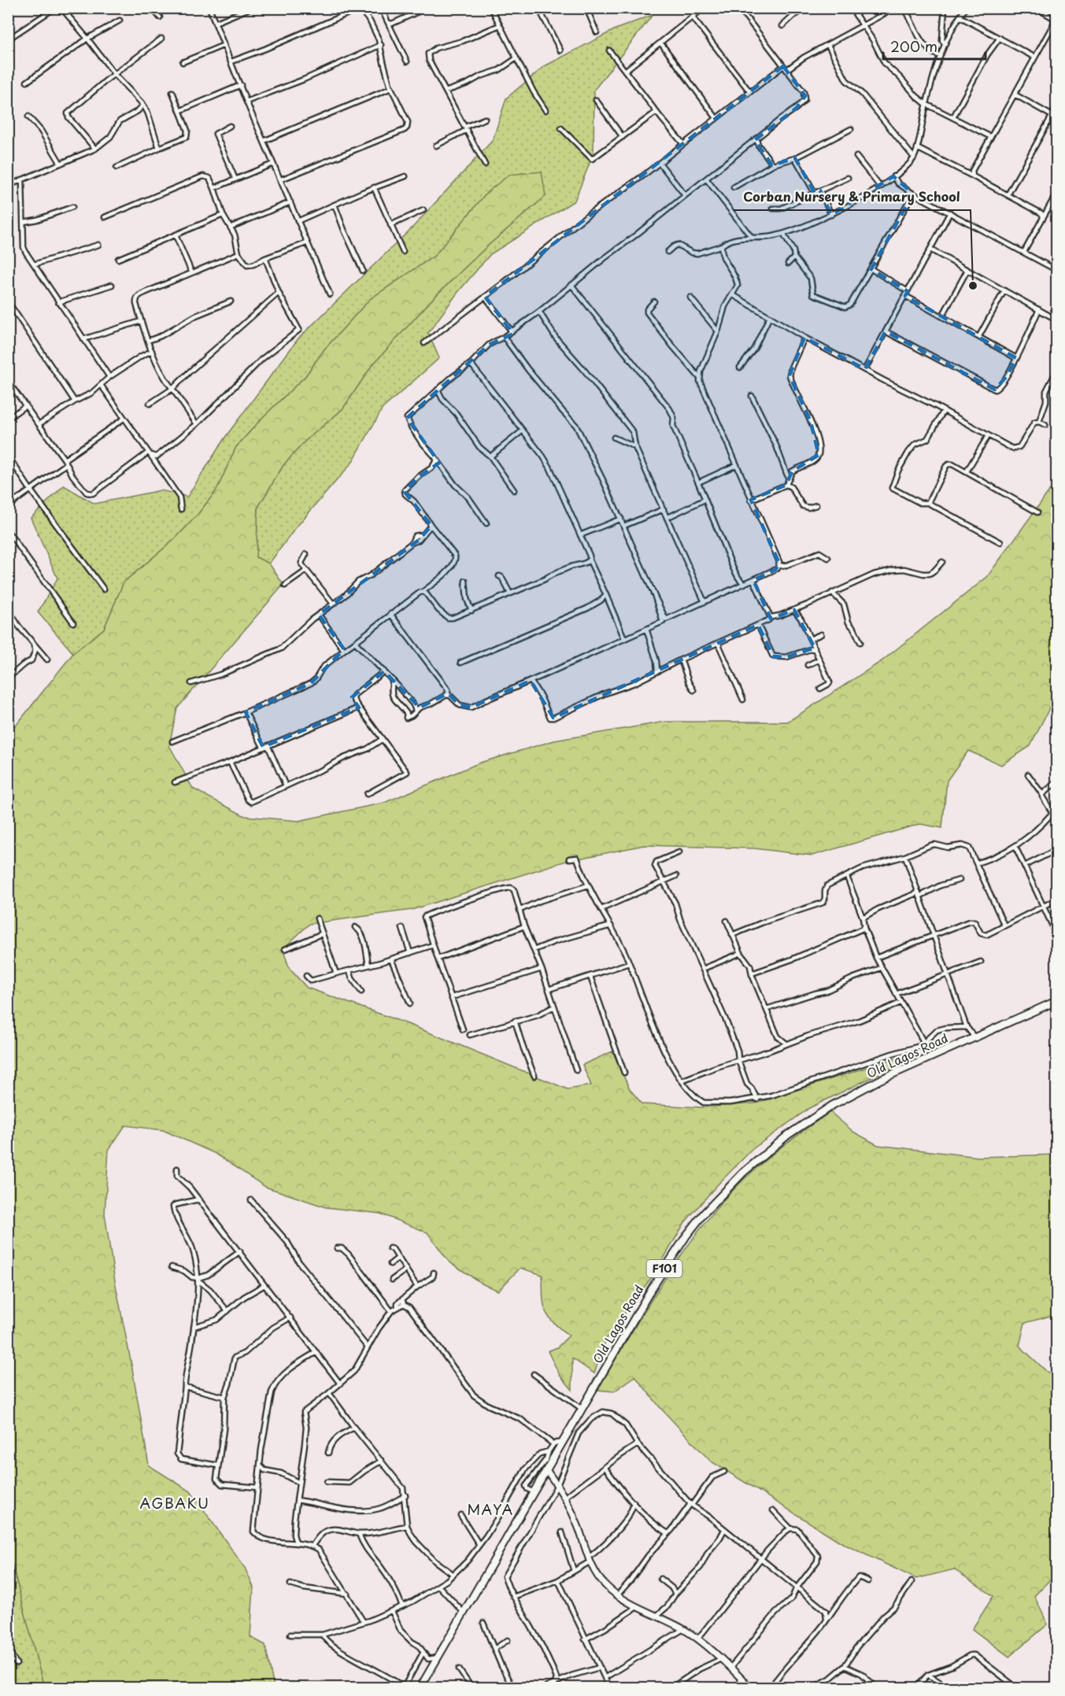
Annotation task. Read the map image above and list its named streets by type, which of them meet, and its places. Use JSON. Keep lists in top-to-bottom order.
{
  "streets": {
    "main road": ["Old Lagos Road", "F101"]
  },
  "districts": ["AGBAKU", "MAYA"],
  "places": ["Corban Nursery & Primary School"],
  "scale_bar": "200 m"
}
